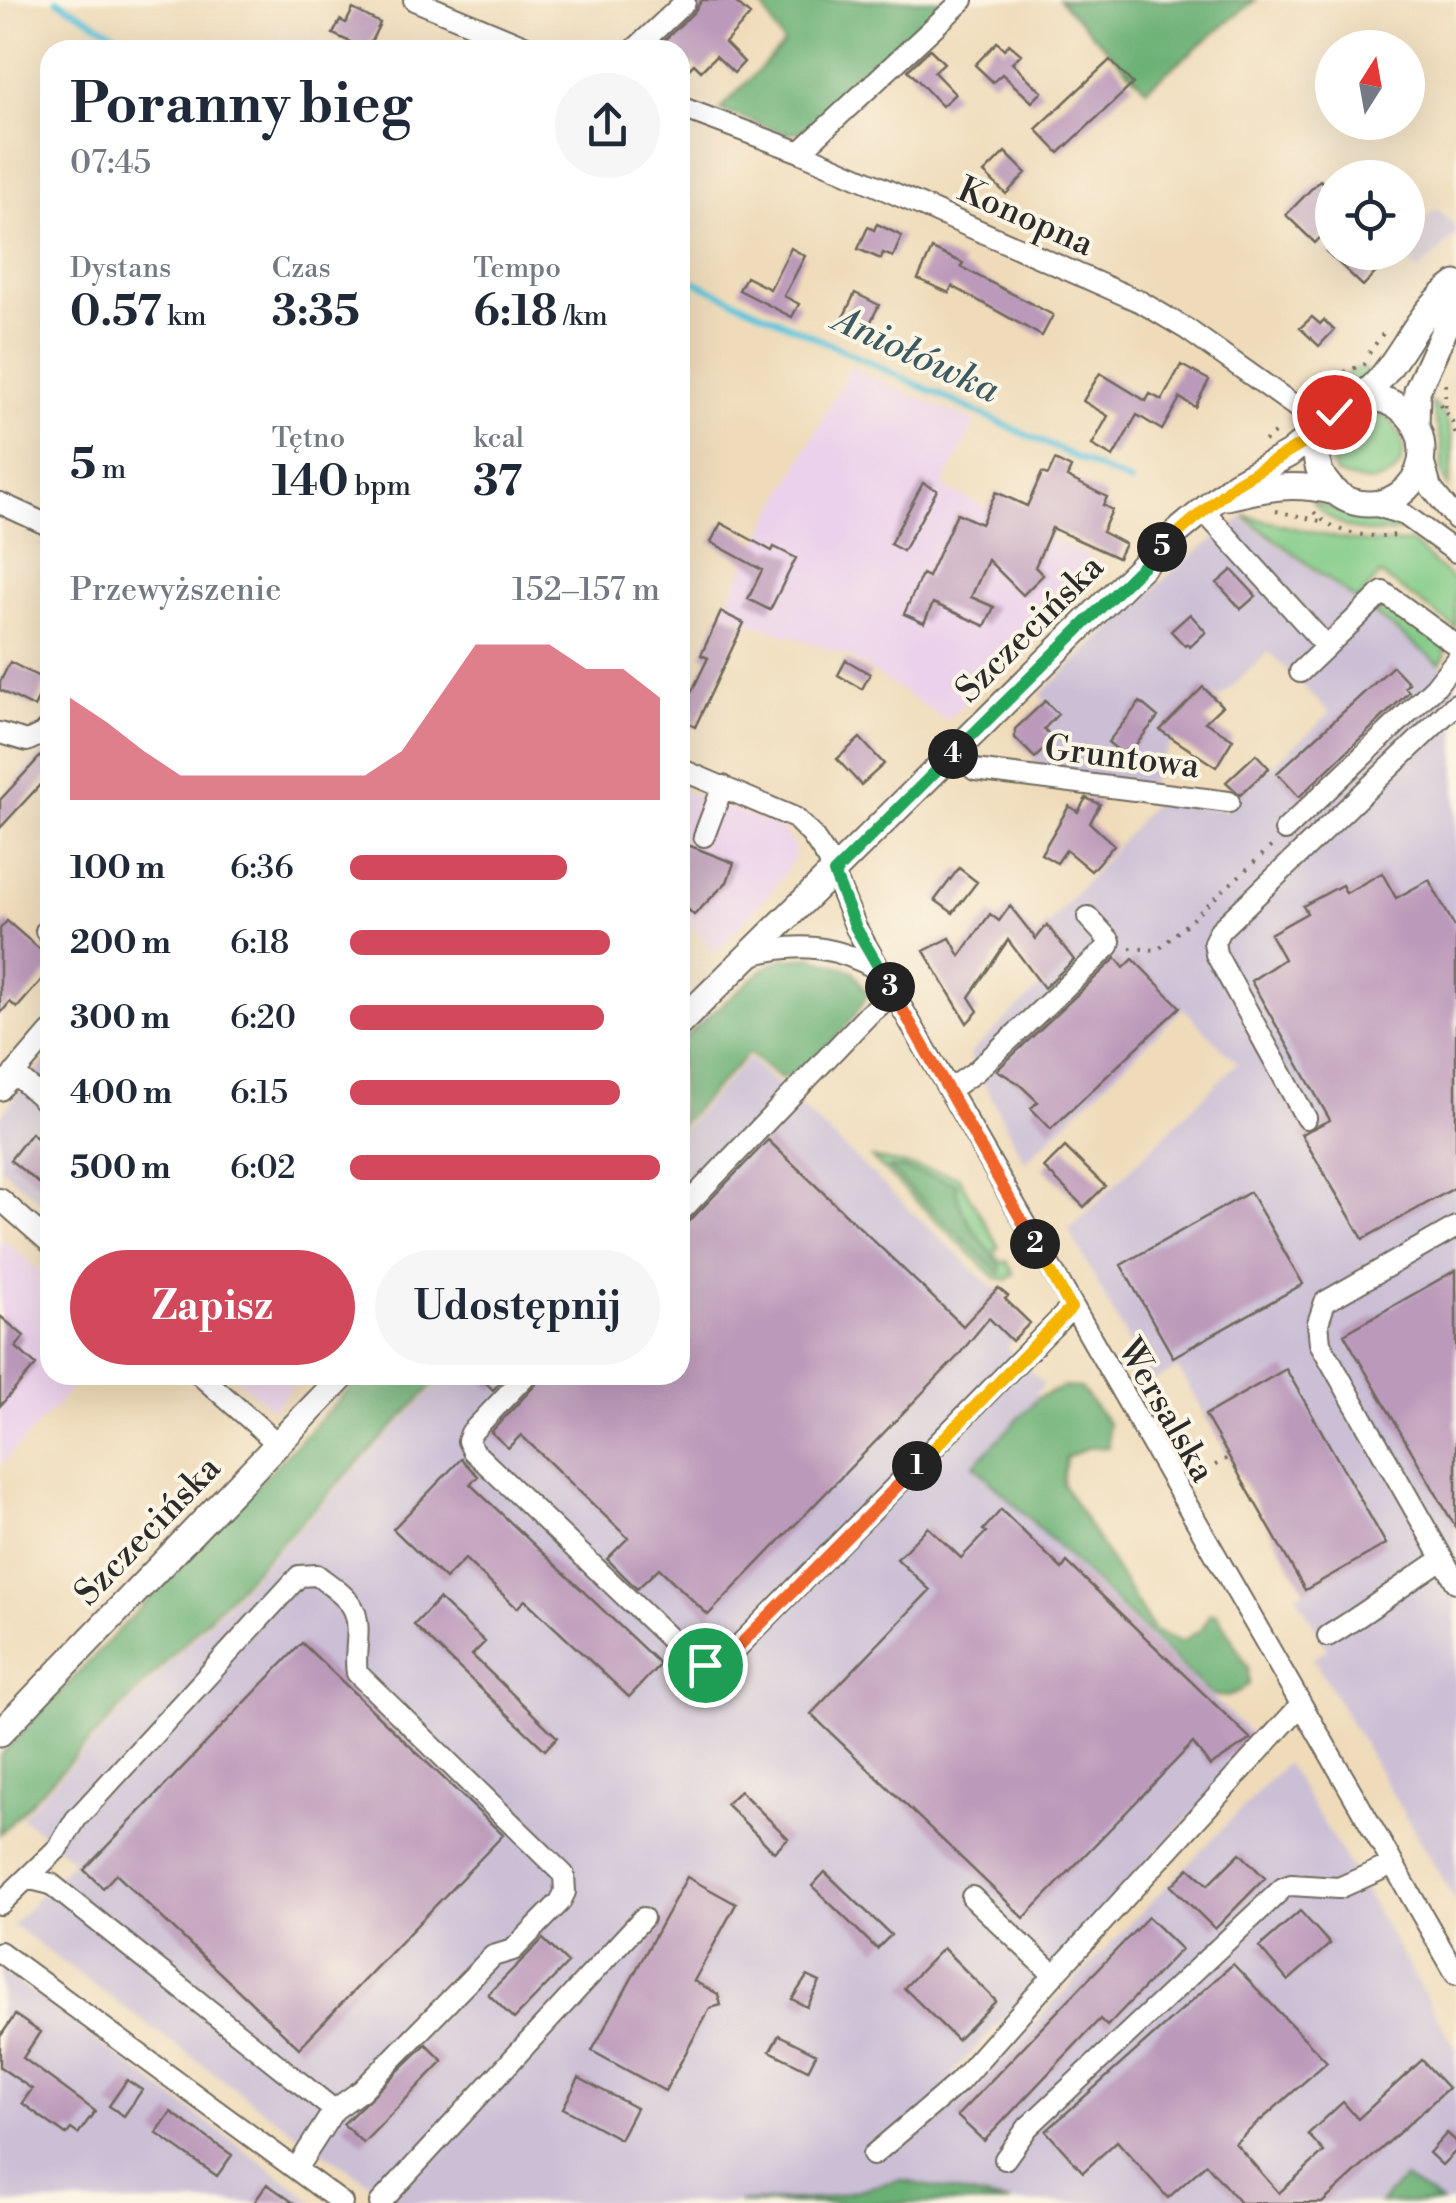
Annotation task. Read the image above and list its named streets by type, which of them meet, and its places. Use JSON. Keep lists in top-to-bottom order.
{
  "streets": {
    "main road": ["Szczecińska"],
    "street": ["Konopna", "Gruntowa", "Wersalska"]
  },
  "crossings": [
    ["Konopna", "Szczecińska"],
    ["Szczecińska", "Gruntowa"],
    ["Szczecińska", "Wersalska"]
  ],
  "water": ["Aniołówka"],
  "north": "top",
  "page": {
    "heading": ["Poranny bieg", "07:45"],
    "stats": [
      ["Dystans", "0.57 km"],
      ["Czas", "3:35"],
      ["Tempo", "6:18 /km"],
      ["5 m"],
      ["Tętno", "140 bpm"],
      ["kcal", "37"]
    ],
    "pins": [
      "5",
      "4",
      "3",
      "2",
      "1"
    ],
    "chart": ["Przewyższenie", "152–157 m"],
    "list": [
      {
        "name": "100 m",
        "note": "6:36"
      },
      {
        "name": "200 m",
        "note": "6:18"
      },
      {
        "name": "300 m",
        "note": "6:20"
      },
      {
        "name": "400 m",
        "note": "6:15"
      },
      {
        "name": "500 m",
        "note": "6:02"
      }
    ],
    "buttons": ["Zapisz", "Udostępnij"]
  }
}
